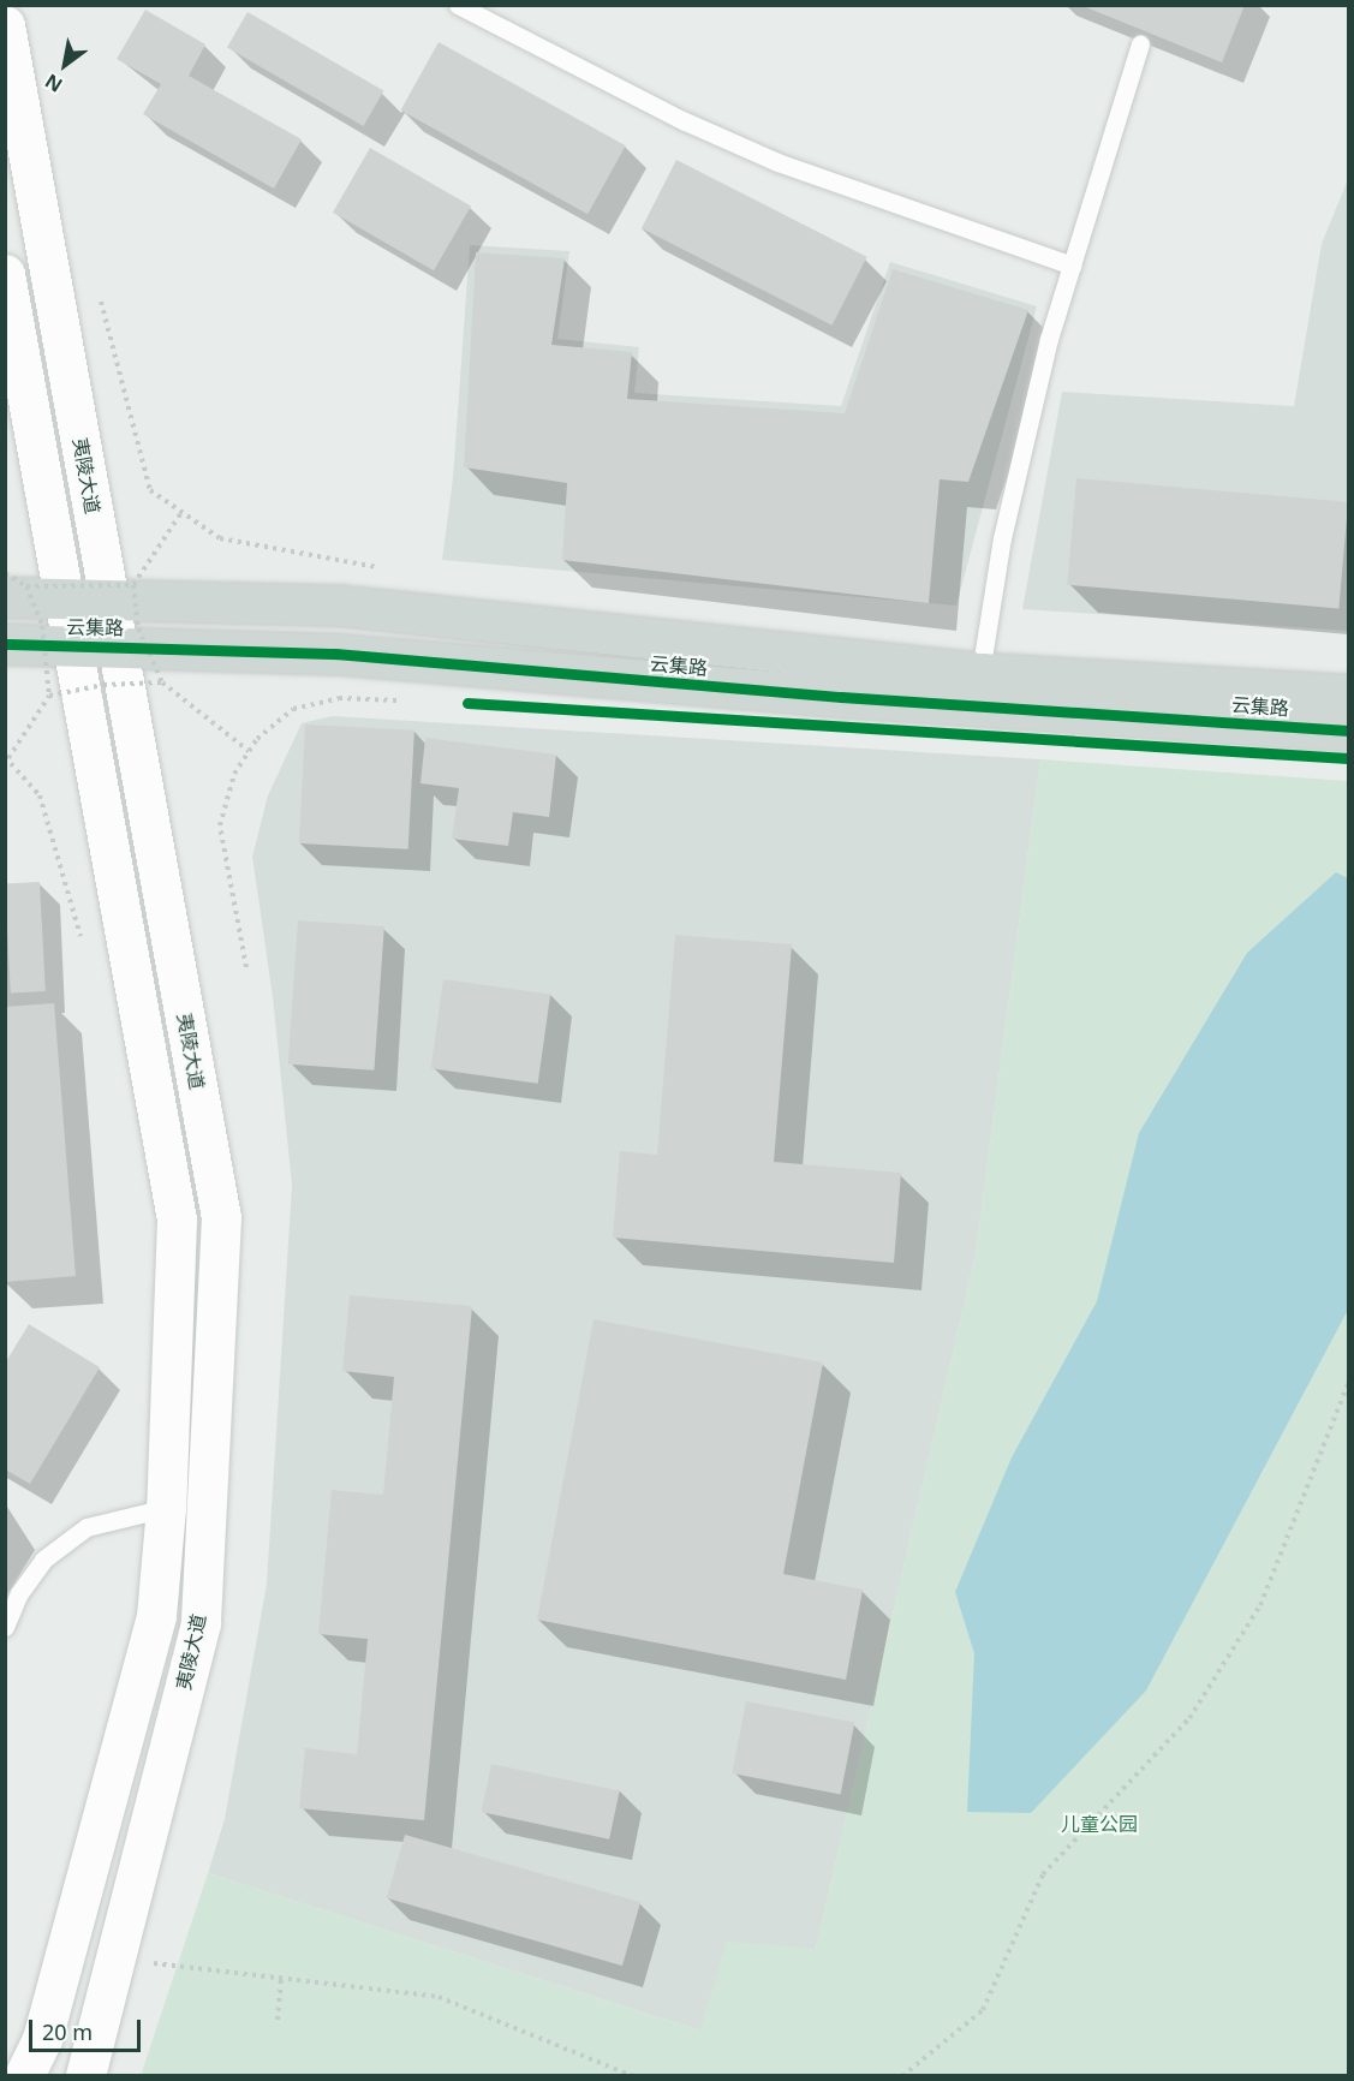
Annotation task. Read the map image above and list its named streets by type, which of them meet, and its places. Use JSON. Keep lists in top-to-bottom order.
{
  "streets": {
    "main road": ["夷陵大道", "云集路"]
  },
  "crossings": [
    ["夷陵大道", "云集路"]
  ],
  "parks": ["儿童公园"],
  "scale_bar": "20 m",
  "north": "bottom left"
}
